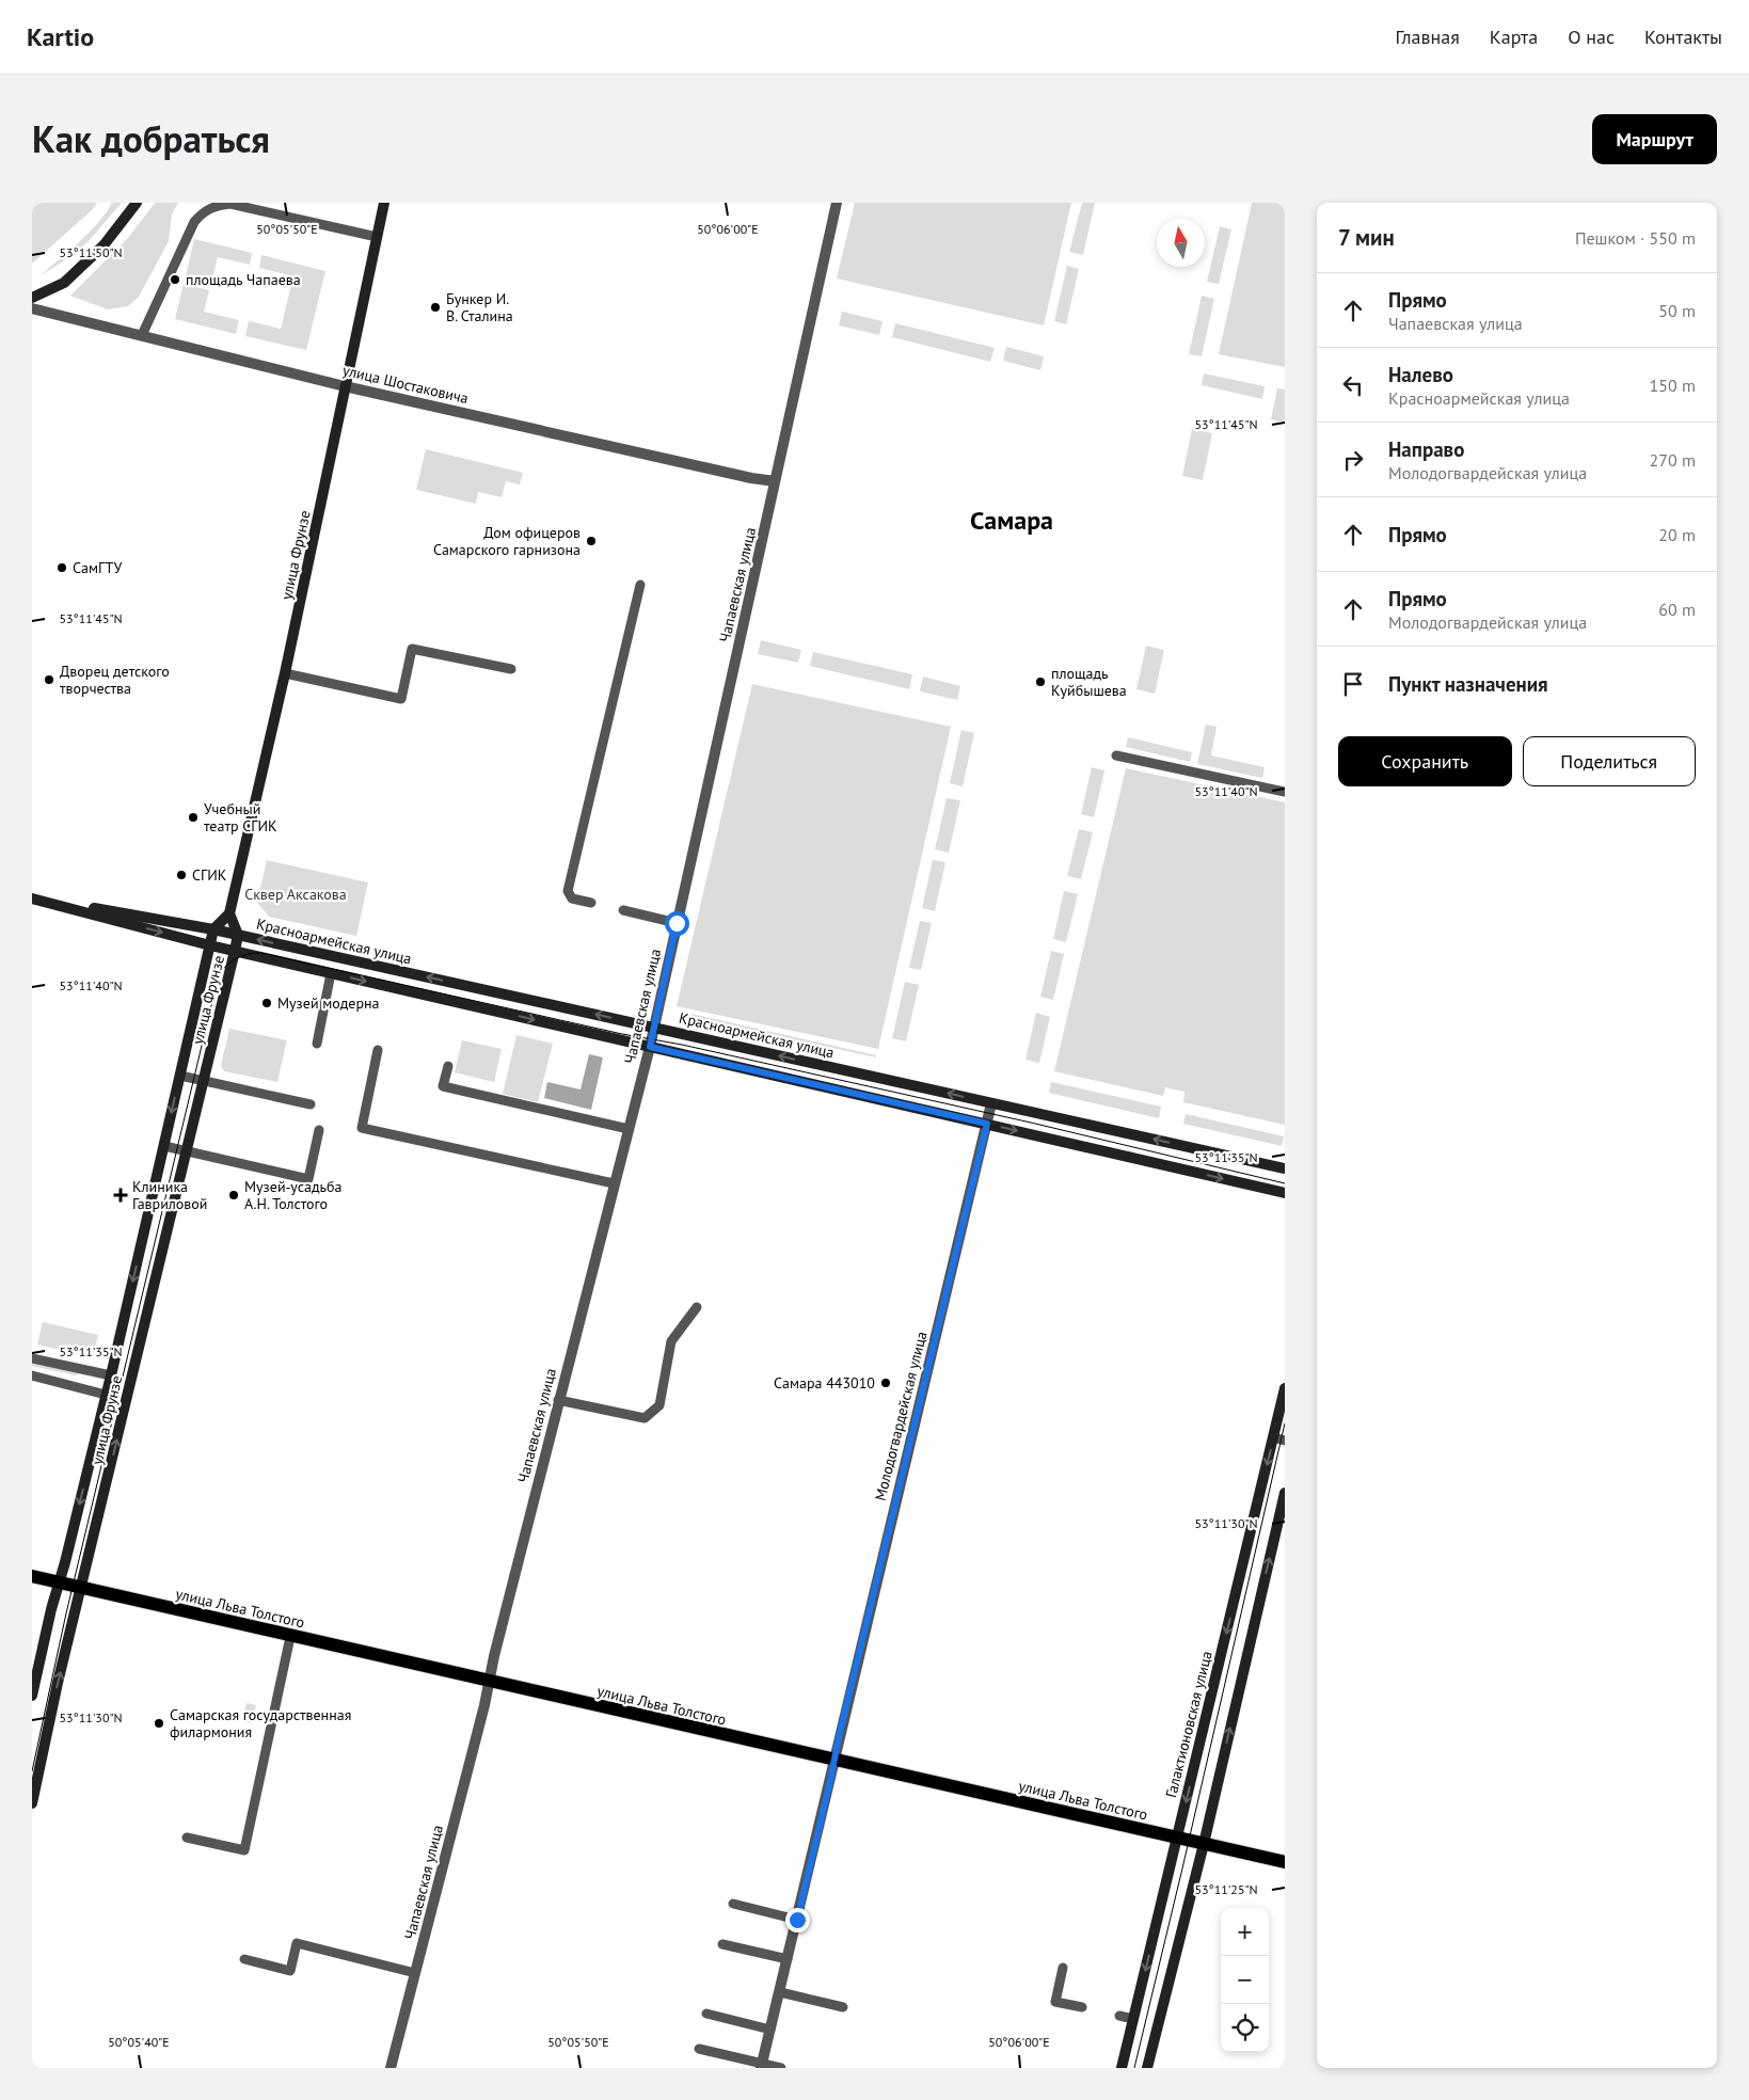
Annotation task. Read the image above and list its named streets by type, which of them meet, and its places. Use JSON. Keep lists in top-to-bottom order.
{
  "streets": {
    "main road": [
      "улица Фрунзе",
      "Красноармейская улица",
      "улица Льва Толстого",
      "Галактионовская улица"
    ],
    "street": ["улица Шостаковича", "Чапаевская улица", "Молодогвардейская улица"]
  },
  "crossings": [
    ["улица Шостаковича", "улица Фрунзе"],
    ["улица Шостаковича", "Чапаевская улица"],
    ["улица Фрунзе", "Красноармейская улица"],
    ["улица Фрунзе", "улица Льва Толстого"],
    ["Чапаевская улица", "Красноармейская улица"],
    ["Чапаевская улица", "улица Льва Толстого"],
    ["Красноармейская улица", "Молодогвардейская улица"],
    ["Молодогвардейская улица", "улица Льва Толстого"],
    ["улица Льва Толстого", "Галактионовская улица"]
  ],
  "districts": ["Самара"],
  "parks": ["Сквер Аксакова"],
  "places": {
    "other": [
      "площадь Чапаева",
      "Бункер И. В. Сталина",
      "Дом офицеров Самарского гарнизона",
      "СамГТУ",
      "Дворец детского творчества",
      "площадь Куйбышева",
      "Учебный театр СГИК",
      "СГИК",
      "Музей модерна",
      "Музей-усадьба А.Н. Толстого",
      "Самара 443010",
      "Самарская государственная филармония"
    ],
    "health": ["Клиника Гавриловой"]
  },
  "north": "top",
  "page": {
    "header": "Kartio",
    "nav": [
      "Главная",
      "Карта",
      "О нас",
      "Контакты"
    ],
    "title": "Как добраться",
    "buttons": [
      "Маршрут",
      ["Сохранить", "Поделиться"]
    ],
    "heading": ["7 мин", "Пешком · 550 m"],
    "list": [
      ["Прямо", "Чапаевская улица", "50 m"],
      ["Налево", "Красноармейская улица", "150 m"],
      ["Направо", "Молодогвардейская улица", "270 m"],
      ["Прямо", "20 m"],
      ["Прямо", "Молодогвардейская улица", "60 m"],
      "Пункт назначения"
    ],
    "map_buttons": ["+", "−"]
  },
  "coordinates": [
    "50°05'50\"E",
    "50°06'00\"E",
    "53°11'50\"N",
    "53°11'45\"N",
    "53°11'40\"N",
    "53°11'35\"N",
    "53°11'30\"N",
    "53°11'25\"N",
    "50°05'40\"E"
  ]
}
